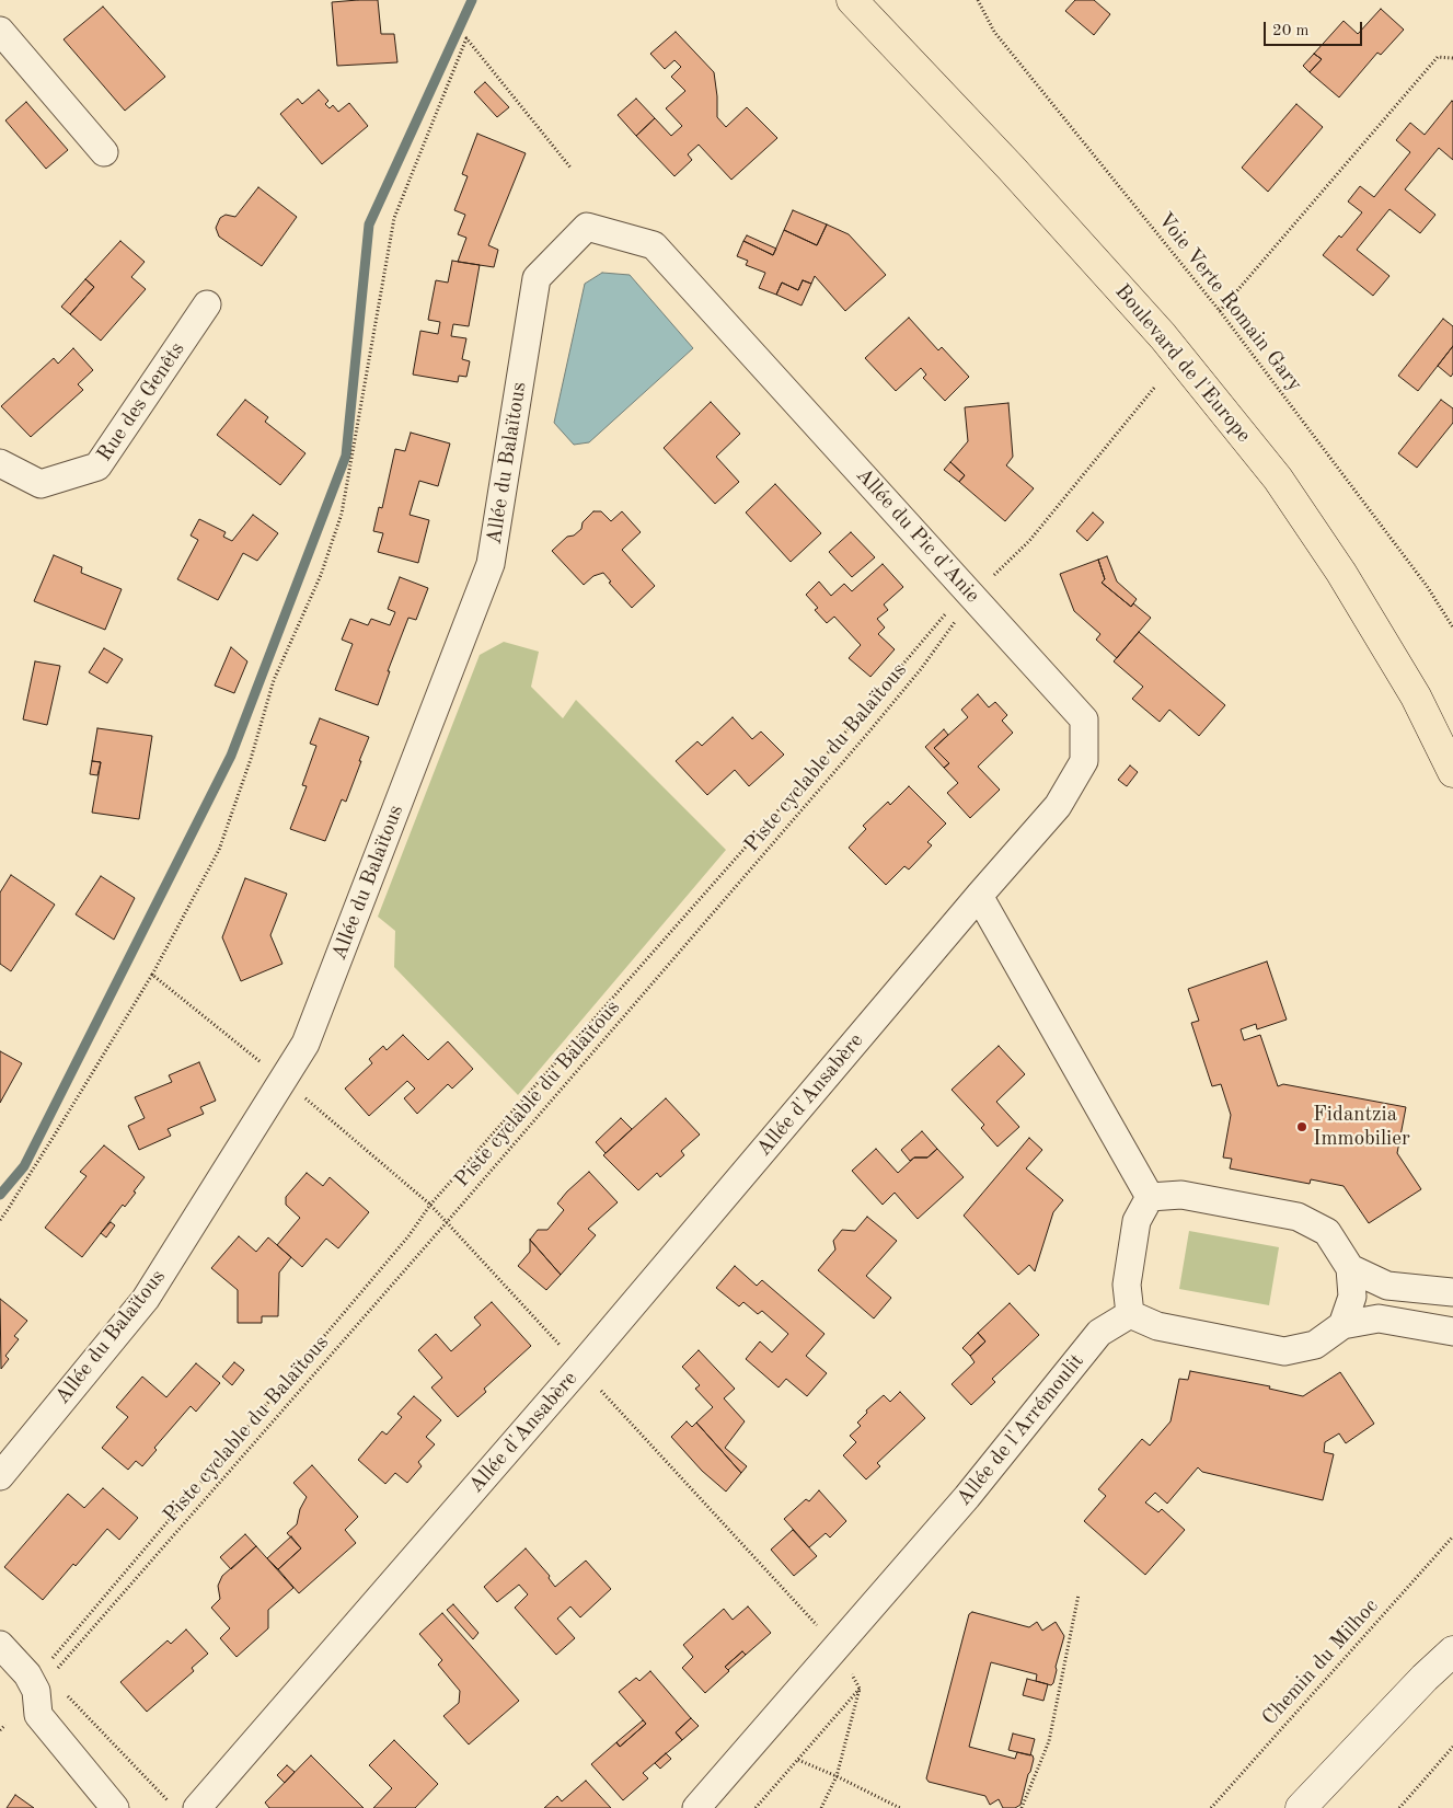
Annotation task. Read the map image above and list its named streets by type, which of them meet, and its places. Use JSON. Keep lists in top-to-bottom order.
{
  "streets": {
    "main road": ["Boulevard de l'Europe"],
    "street": [
      "Rue des Genêts",
      "Allée du Balaïtous",
      "Allée du Pic d'Anie",
      "Allée d'Ansabère",
      "Allée de l'Arrémoulit"
    ],
    "path": ["Voie Verte Romain Gary", "Piste cyclable du Balaïtous", "Chemin du Milhoc"]
  },
  "crossings": [
    ["Allée du Balaïtous", "Allée du Pic d'Anie"],
    ["Allée du Pic d'Anie", "Piste cyclable du Balaïtous"],
    ["Allée du Pic d'Anie", "Allée d'Ansabère"]
  ],
  "places": ["Fidantzia Immobilier"],
  "scale_bar": "20 m"
}
